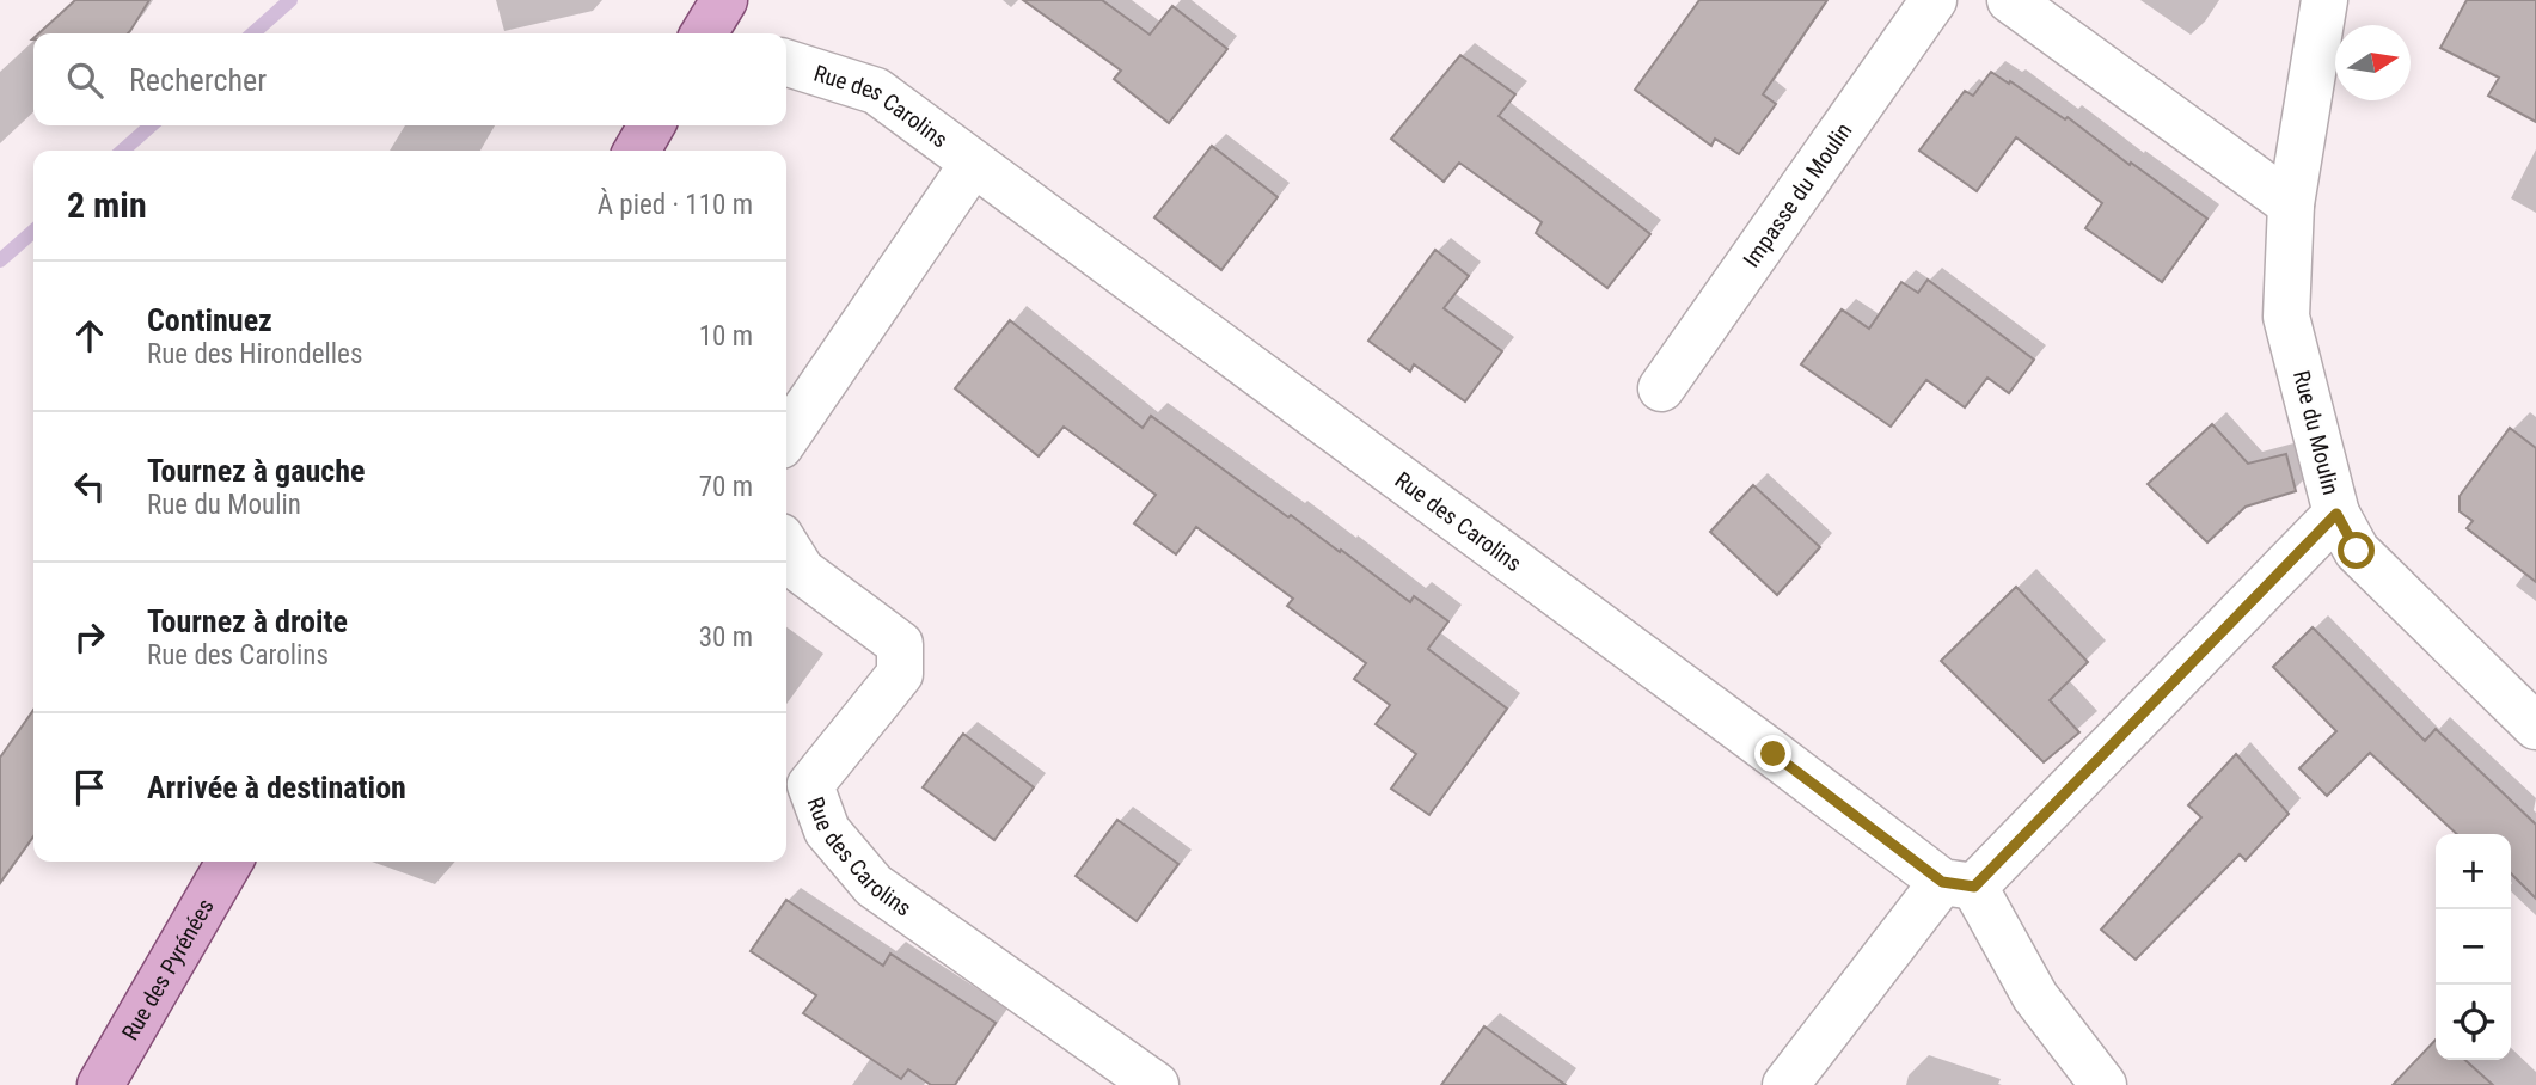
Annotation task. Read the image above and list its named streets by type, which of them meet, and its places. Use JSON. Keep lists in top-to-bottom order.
{
  "streets": {
    "main road": ["Rue des Pyrénées"],
    "street": ["Rue des Carolins", "Impasse du Moulin", "Rue du Moulin"]
  },
  "crossings": [
    ["Rue des Carolins", "Rue du Moulin"]
  ],
  "north": "right",
  "page": {
    "search": "Rechercher",
    "heading": ["2 min", "À pied · 110 m"],
    "list": [
      ["Continuez", "Rue des Hirondelles", "10 m"],
      ["Tournez à gauche", "Rue du Moulin", "70 m"],
      ["Tournez à droite", "Rue des Carolins", "30 m"],
      "Arrivée à destination"
    ],
    "map_buttons": ["+", "−"]
  }
}
